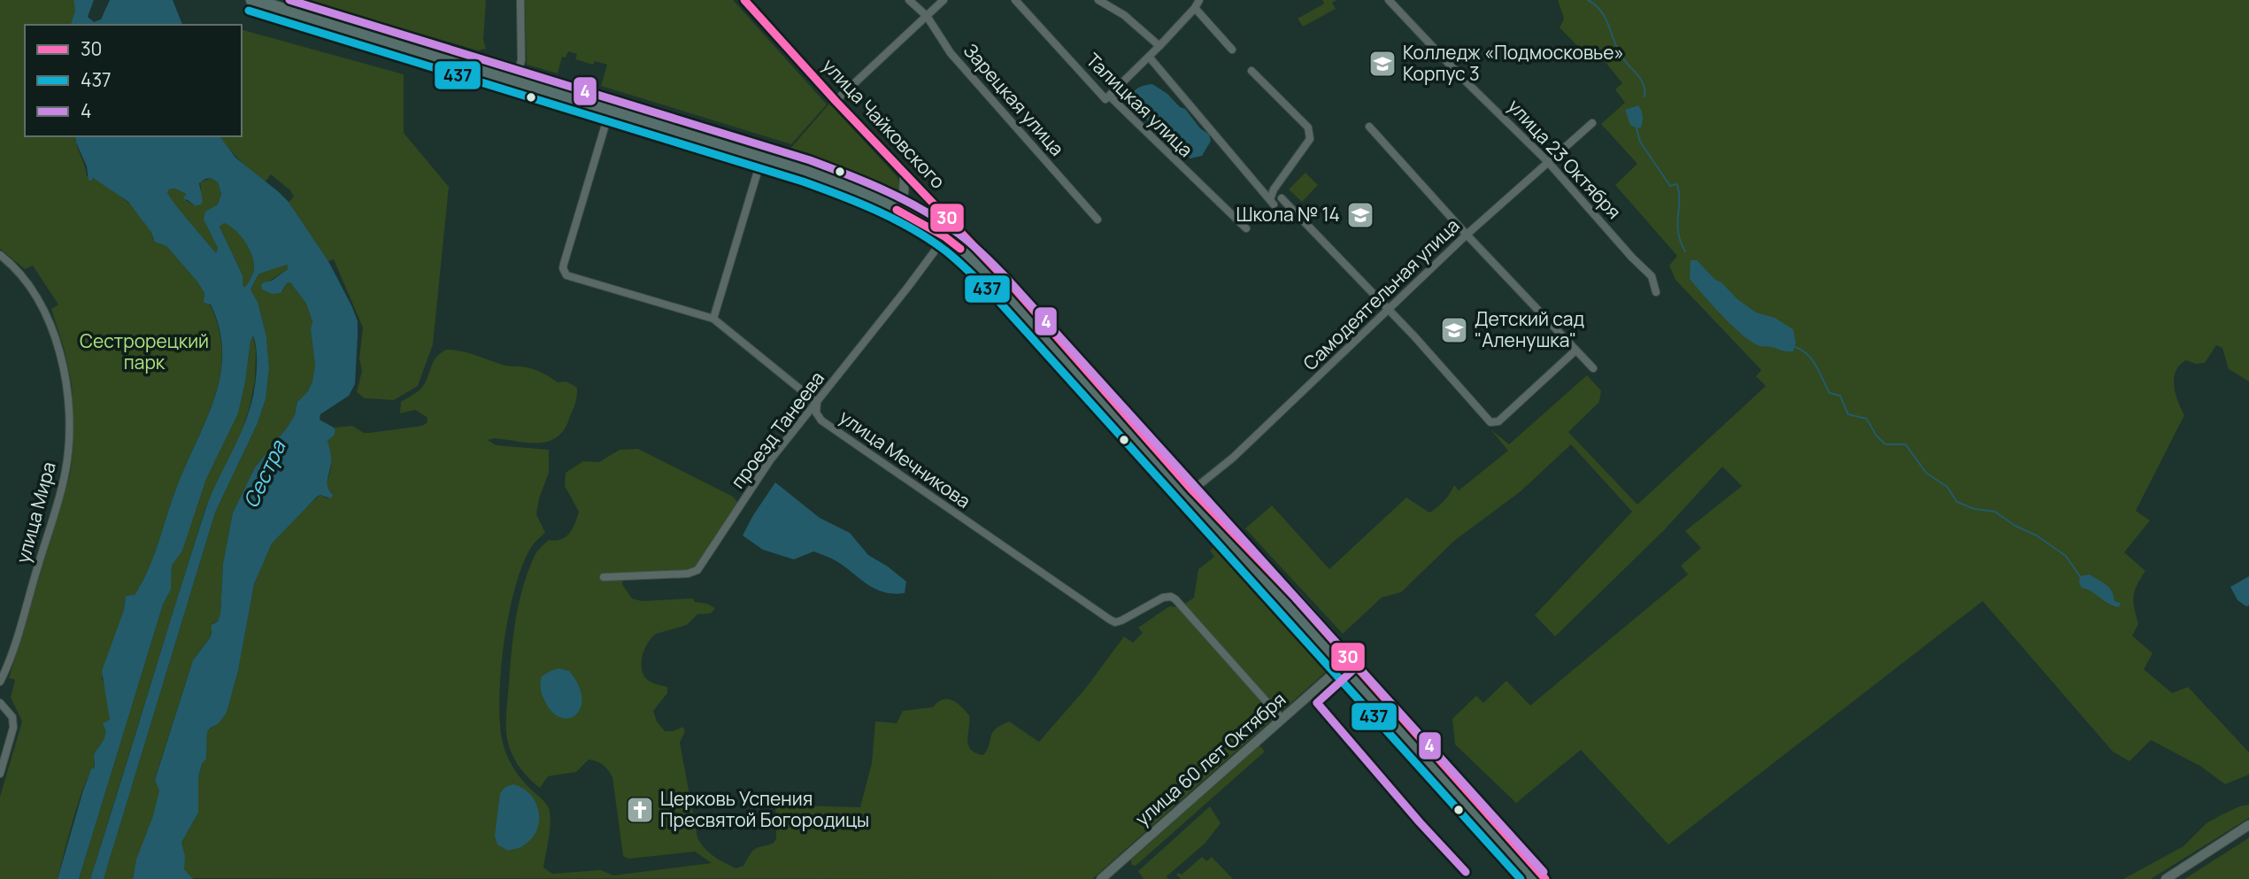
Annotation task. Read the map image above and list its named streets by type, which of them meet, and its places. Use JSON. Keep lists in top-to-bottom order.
{
  "streets": {
    "highway": ["улица Чайковского"],
    "street": [
      "Зарецкая улица",
      "Талицкая улица",
      "улица 23 Октября",
      "Самодеятельная улица",
      "проезд Танеева",
      "улица Мечникова",
      "улица Мира",
      "улица 60 лет Октября"
    ]
  },
  "crossings": [
    ["улица Чайковского", "Самодеятельная улица"],
    ["улица Чайковского", "проезд Танеева"],
    ["улица Чайковского", "улица 60 лет Октября"],
    ["улица 23 Октября", "Самодеятельная улица"],
    ["проезд Танеева", "улица Мечникова"],
    ["улица Мечникова", "улица 60 лет Октября"]
  ],
  "water": ["Сестра"],
  "parks": ["Сестрорецкий парк"],
  "places": {
    "school or university": ["Колледж «Подмосковье» Корпус 3", "Школа № 14", "Детский сад \"Аленушка\""],
    "church": ["Церковь Успения Пресвятой Богородицы"]
  },
  "lines": ["transit line 30", "transit line 4", "transit line 437"],
  "legend": ["30", "437", "4"]
}
